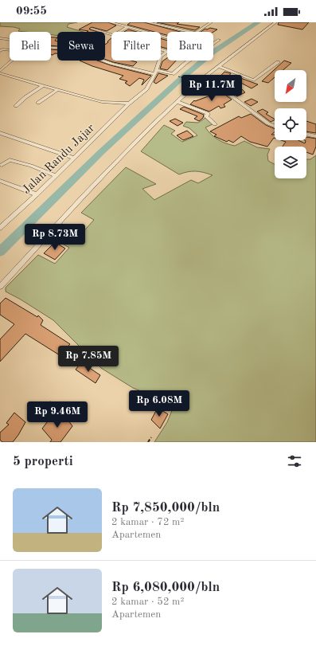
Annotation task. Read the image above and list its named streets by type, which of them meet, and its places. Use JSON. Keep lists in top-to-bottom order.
{
  "streets": {
    "street": ["Jalan Randu Jajar"]
  },
  "north": "bottom left",
  "page": {
    "status": "09:55",
    "chip": [
      "Beli",
      "Sewa",
      "Filter",
      "Baru"
    ],
    "price": [
      "Rp 11.7M",
      "Rp 8.73M",
      "Rp 7.85M",
      "Rp 6.08M",
      "Rp 9.46M"
    ],
    "heading": "5 properti",
    "list": [
      {
        "name": "Rp 7,850,000/bln",
        "note": "2 kamar · 72 m² · Apartemen"
      },
      {
        "name": "Rp 6,080,000/bln",
        "note": "2 kamar · 52 m² · Apartemen"
      }
    ]
  }
}
